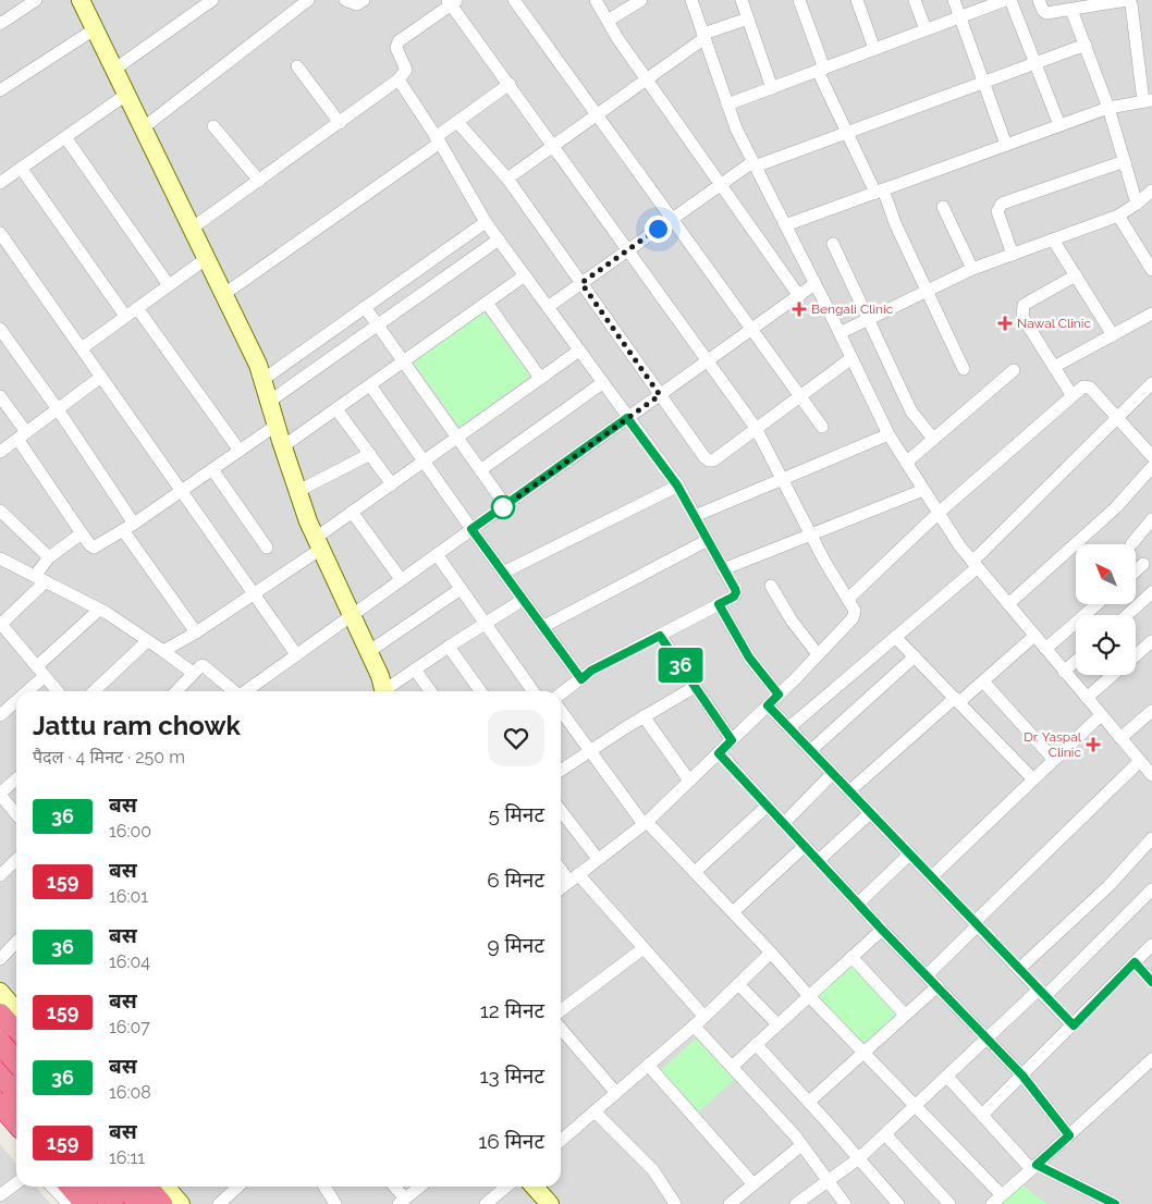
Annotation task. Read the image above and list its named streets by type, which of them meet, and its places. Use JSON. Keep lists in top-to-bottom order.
{
  "places": {
    "health": ["Bengali Clinic", "Nawal Clinic", "Dr. Yaspal Clinic"]
  },
  "lines": ["bus line 36"],
  "north": "top left",
  "page": {
    "on_map": "36",
    "heading": ["Jattu ram chowk", "पैदल · 4 मिनट · 250 m"],
    "list": [
      {
        "mark": "36",
        "name": "बस",
        "note": "16:00",
        "value": "5 मिनट"
      },
      {
        "mark": "159",
        "name": "बस",
        "note": "16:01",
        "value": "6 मिनट"
      },
      {
        "mark": "36",
        "name": "बस",
        "note": "16:04",
        "value": "9 मिनट"
      },
      {
        "mark": "159",
        "name": "बस",
        "note": "16:07",
        "value": "12 मिनट"
      },
      {
        "mark": "36",
        "name": "बस",
        "note": "16:08",
        "value": "13 मिनट"
      },
      {
        "mark": "159",
        "name": "बस",
        "note": "16:11",
        "value": "16 मिनट"
      }
    ]
  }
}
